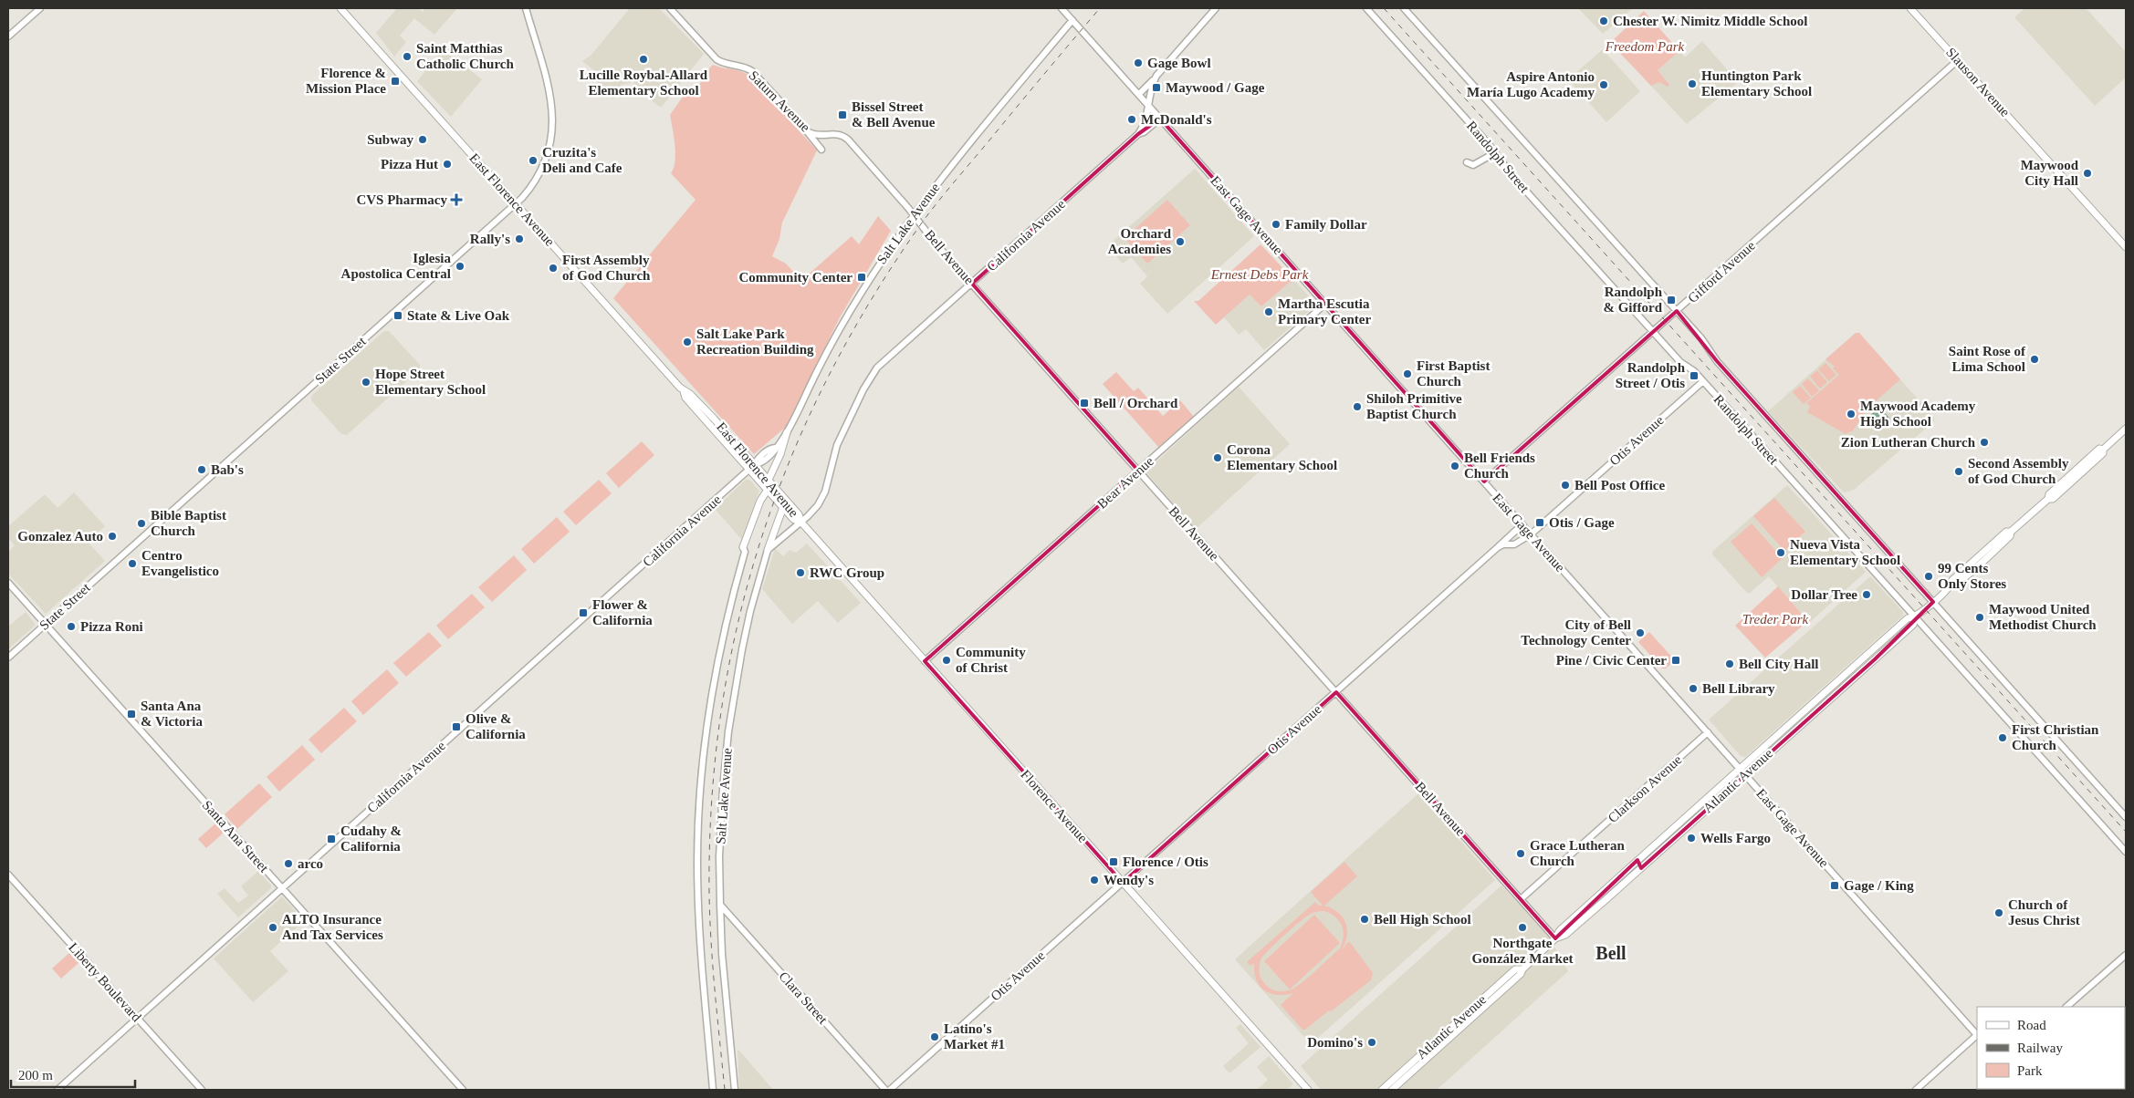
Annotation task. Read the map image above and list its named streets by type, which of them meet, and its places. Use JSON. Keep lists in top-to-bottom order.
{
  "streets": {
    "main road": [
      "Slauson Avenue",
      "East Florence Avenue",
      "Atlantic Avenue",
      "Florence Avenue"
    ],
    "street": [
      "Saturn Avenue",
      "Randolph Street",
      "East Gage Avenue",
      "Salt Lake Avenue",
      "California Avenue",
      "Bell Avenue",
      "Gifford Avenue",
      "State Street",
      "Otis Avenue",
      "Bear Avenue",
      "Clarkson Avenue",
      "Santa Ana Street",
      "Liberty Boulevard",
      "Clara Street"
    ]
  },
  "crossings": [
    ["Slauson Avenue", "Gifford Avenue"],
    ["Saturn Avenue", "Bell Avenue"],
    ["Randolph Street", "Gifford Avenue"],
    ["Randolph Street", "Otis Avenue"],
    ["Randolph Street", "Atlantic Avenue"],
    ["East Florence Avenue", "Salt Lake Avenue"],
    ["East Florence Avenue", "California Avenue"],
    ["East Florence Avenue", "State Street"],
    ["East Florence Avenue", "Florence Avenue"],
    ["East Gage Avenue", "Salt Lake Avenue"],
    ["East Gage Avenue", "California Avenue"],
    ["East Gage Avenue", "Gifford Avenue"],
    ["East Gage Avenue", "Otis Avenue"],
    ["East Gage Avenue", "Bear Avenue"],
    ["East Gage Avenue", "Atlantic Avenue"],
    ["East Gage Avenue", "Clarkson Avenue"],
    ["Salt Lake Avenue", "California Avenue"],
    ["Salt Lake Avenue", "Bell Avenue"],
    ["Salt Lake Avenue", "Clara Street"],
    ["California Avenue", "Bell Avenue"],
    ["California Avenue", "Florence Avenue"],
    ["California Avenue", "Santa Ana Street"],
    ["California Avenue", "Liberty Boulevard"],
    ["Bell Avenue", "Otis Avenue"],
    ["Bell Avenue", "Bear Avenue"],
    ["Bell Avenue", "Atlantic Avenue"],
    ["Bell Avenue", "Clarkson Avenue"],
    ["State Street", "Santa Ana Street"],
    ["Otis Avenue", "Florence Avenue"],
    ["Bear Avenue", "Florence Avenue"]
  ],
  "districts": ["Bell"],
  "parks": ["Freedom Park", "Ernest Debs Park", "Treder Park"],
  "places": {
    "other": [
      "Chester W. Nimitz Middle School",
      "Saint Matthias Catholic Church",
      "Lucille Roybal-Allard Elementary School",
      "Gage Bowl",
      "Huntington Park Elementary School",
      "Aspire Antonio María Lugo Academy",
      "McDonald's",
      "Subway",
      "Cruzita's Deli and Cafe",
      "Pizza Hut",
      "Maywood City Hall",
      "Family Dollar",
      "Rally's",
      "Orchard Academies",
      "Iglesia Apostolica Central",
      "First Assembly of God Church",
      "Martha Escutia Primary Center",
      "Salt Lake Park Recreation Building",
      "Saint Rose of Lima School",
      "First Baptist Church",
      "Hope Street Elementary School",
      "Shiloh Primitive Baptist Church",
      "Maywood Academy High School",
      "Zion Lutheran Church",
      "Corona Elementary School",
      "Bell Friends Church",
      "Bab's",
      "Second Assembly of God Church",
      "Bell Post Office",
      "Bible Baptist Church",
      "Gonzalez Auto",
      "Nueva Vista Elementary School",
      "Centro Evangelistico",
      "RWC Group",
      "99 Cents Only Stores",
      "Dollar Tree",
      "Maywood United Methodist Church",
      "Pizza Roni",
      "City of Bell Technology Center",
      "Community of Christ",
      "Bell City Hall",
      "Bell Library",
      "First Christian Church",
      "Wells Fargo",
      "Grace Lutheran Church",
      "arco",
      "Wendy's",
      "Church of Jesus Christ",
      "Bell High School",
      "ALTO Insurance And Tax Services",
      "Northgate González Market",
      "Latino's Market #1",
      "Domino's"
    ],
    "transit": [
      "Florence & Mission Place",
      "Maywood / Gage",
      "Bissel Street & Bell Avenue",
      "Community Center",
      "Randolph & Gifford",
      "State & Live Oak",
      "Randolph Street / Otis",
      "Bell / Orchard",
      "Otis / Gage",
      "Flower & California",
      "Pine / Civic Center",
      "Santa Ana & Victoria",
      "Olive & California",
      "Cudahy & California",
      "Florence / Otis",
      "Gage / King"
    ],
    "health": ["CVS Pharmacy"]
  },
  "legend": ["Road", "Railway", "Park"],
  "scale_bar": "200 m"
}
